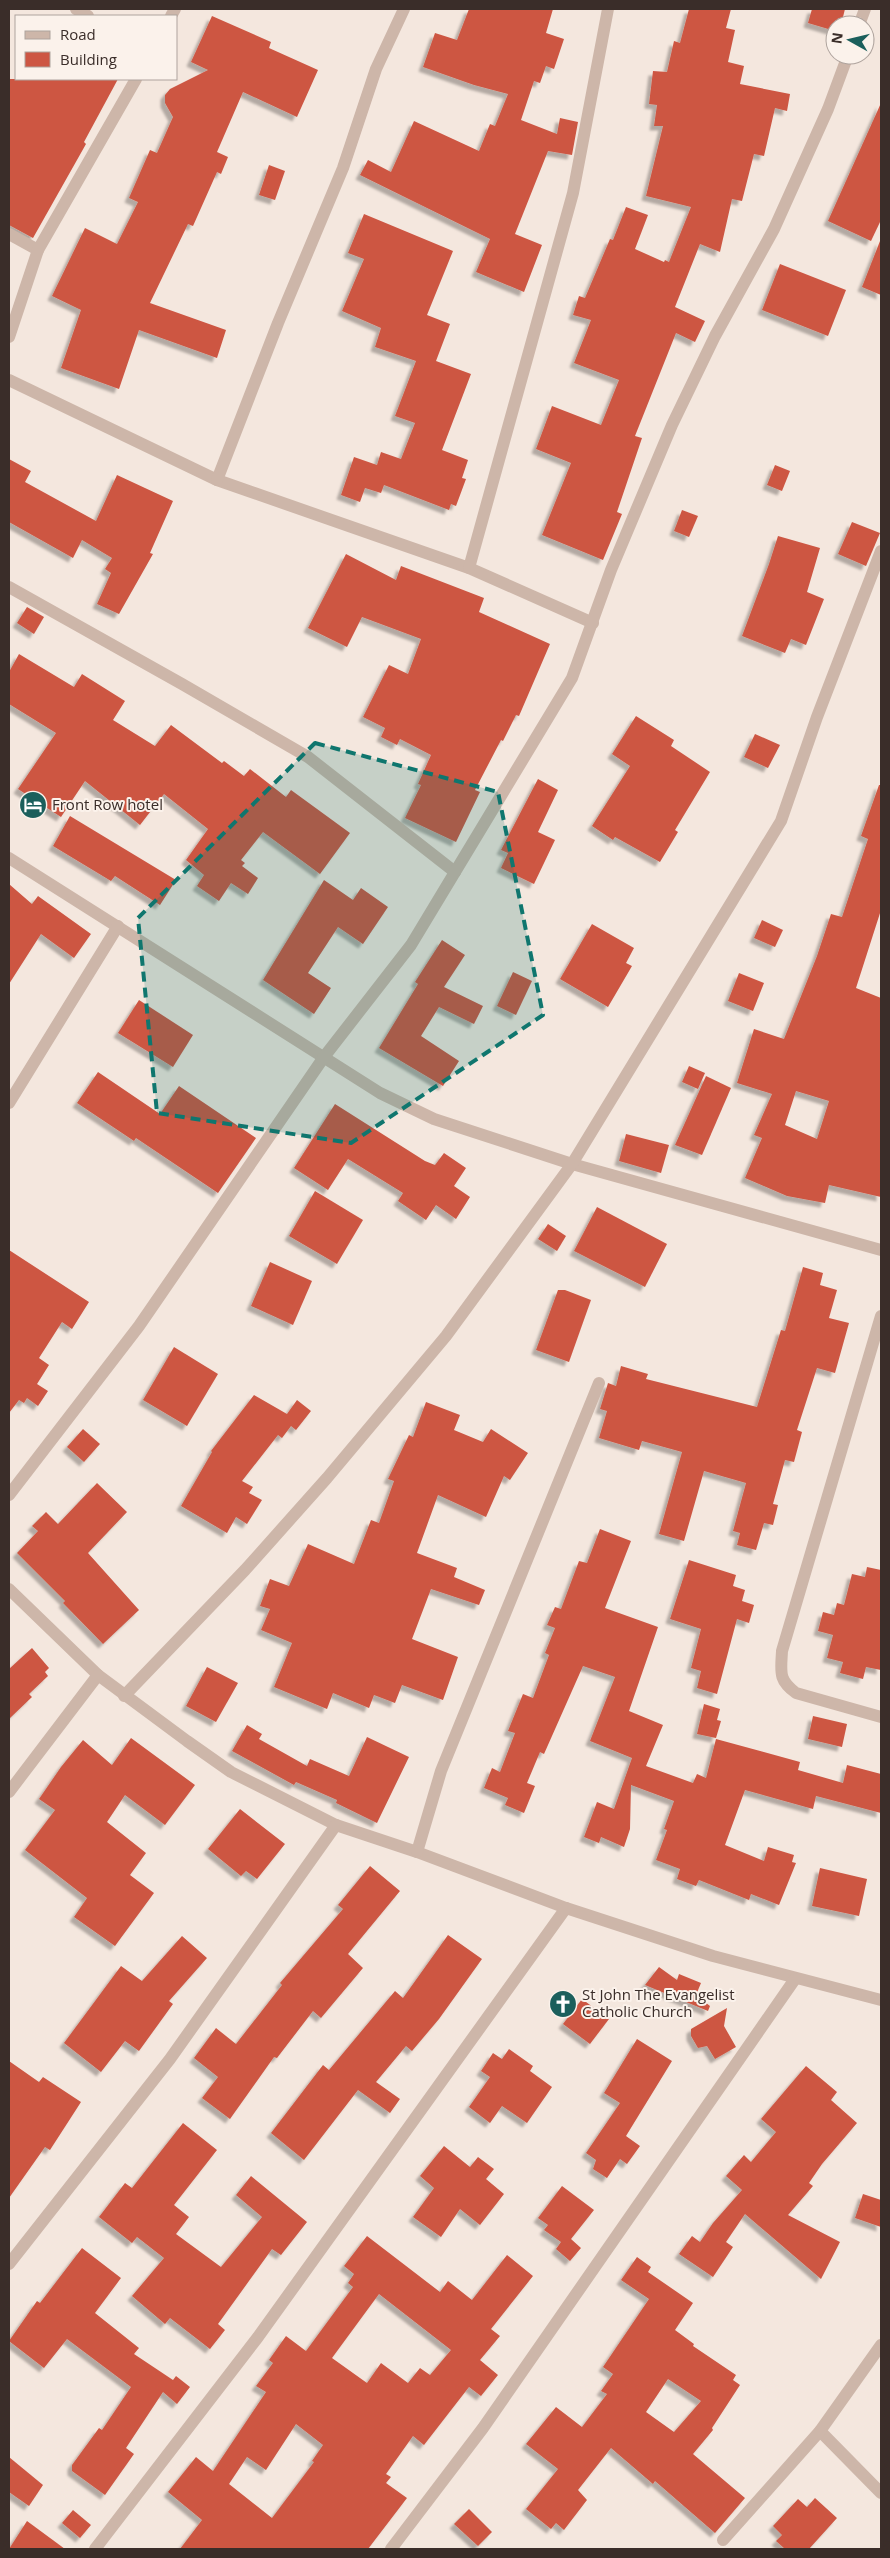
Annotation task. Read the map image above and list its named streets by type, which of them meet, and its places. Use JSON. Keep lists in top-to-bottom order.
{
  "places": {
    "hotel": ["Front Row hotel"],
    "church": ["St John The Evangelist Catholic Church"]
  },
  "legend": ["Road", "Building"],
  "north": "left"
}
